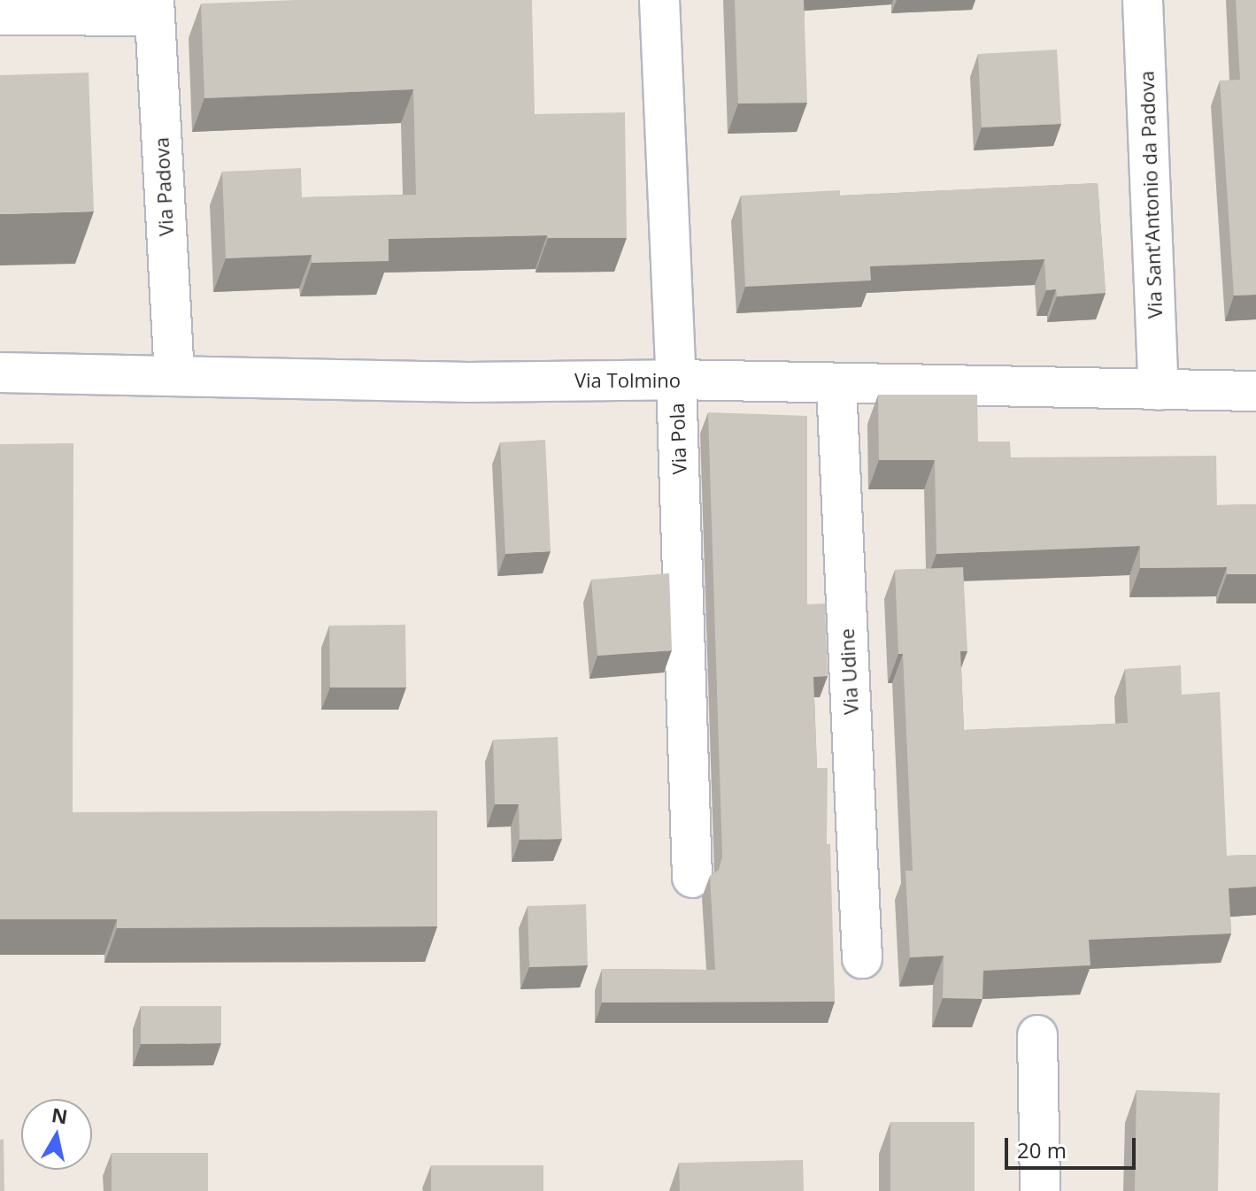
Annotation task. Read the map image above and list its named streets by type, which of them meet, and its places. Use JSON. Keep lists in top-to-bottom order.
{
  "streets": {
    "street": [
      "Via Padova",
      "Via Sant'Antonio da Padova",
      "Via Tolmino",
      "Via Pola",
      "Via Udine"
    ]
  },
  "crossings": [
    ["Via Padova", "Via Tolmino"],
    ["Via Sant'Antonio da Padova", "Via Tolmino"],
    ["Via Tolmino", "Via Pola"],
    ["Via Tolmino", "Via Udine"]
  ],
  "scale_bar": "20 m",
  "north": "top"
}
